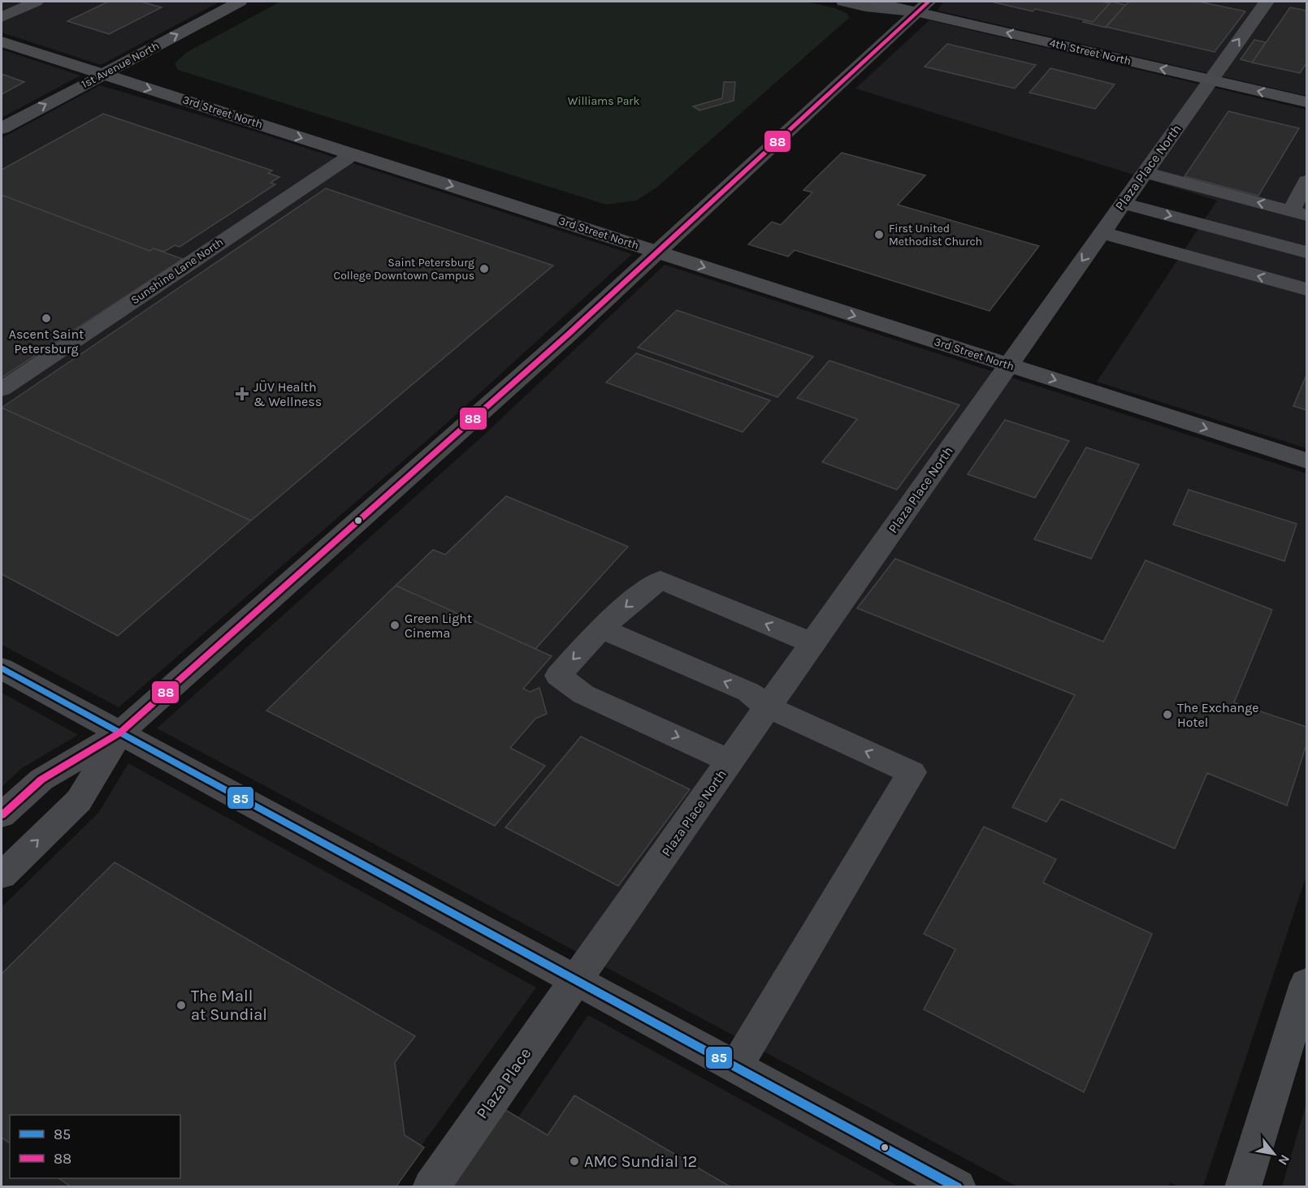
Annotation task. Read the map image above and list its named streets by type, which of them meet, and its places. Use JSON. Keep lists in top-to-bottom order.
{
  "streets": {
    "main road": ["4th Street North", "1st Avenue North", "3rd Street North"],
    "street": ["Plaza Place North", "Sunshine Lane North", "Plaza Place"]
  },
  "crossings": [
    ["4th Street North", "Plaza Place North"],
    ["1st Avenue North", "3rd Street North"],
    ["3rd Street North", "Plaza Place North"],
    ["3rd Street North", "Sunshine Lane North"],
    ["Plaza Place North", "Plaza Place"]
  ],
  "one_way": ["4th Street North", "1st Avenue North", "3rd Street North"],
  "parks": ["Williams Park"],
  "places": {
    "other": [
      "First United Methodist Church",
      "Saint Petersburg College Downtown Campus",
      "Ascent Saint Petersburg",
      "Green Light Cinema",
      "The Exchange Hotel",
      "The Mall at Sundial",
      "AMC Sundial 12"
    ],
    "health": ["JÜV Health & Wellness"]
  },
  "lines": ["transit line 88", "transit line 85"],
  "legend": ["85", "88"],
  "north": "bottom right"
}
